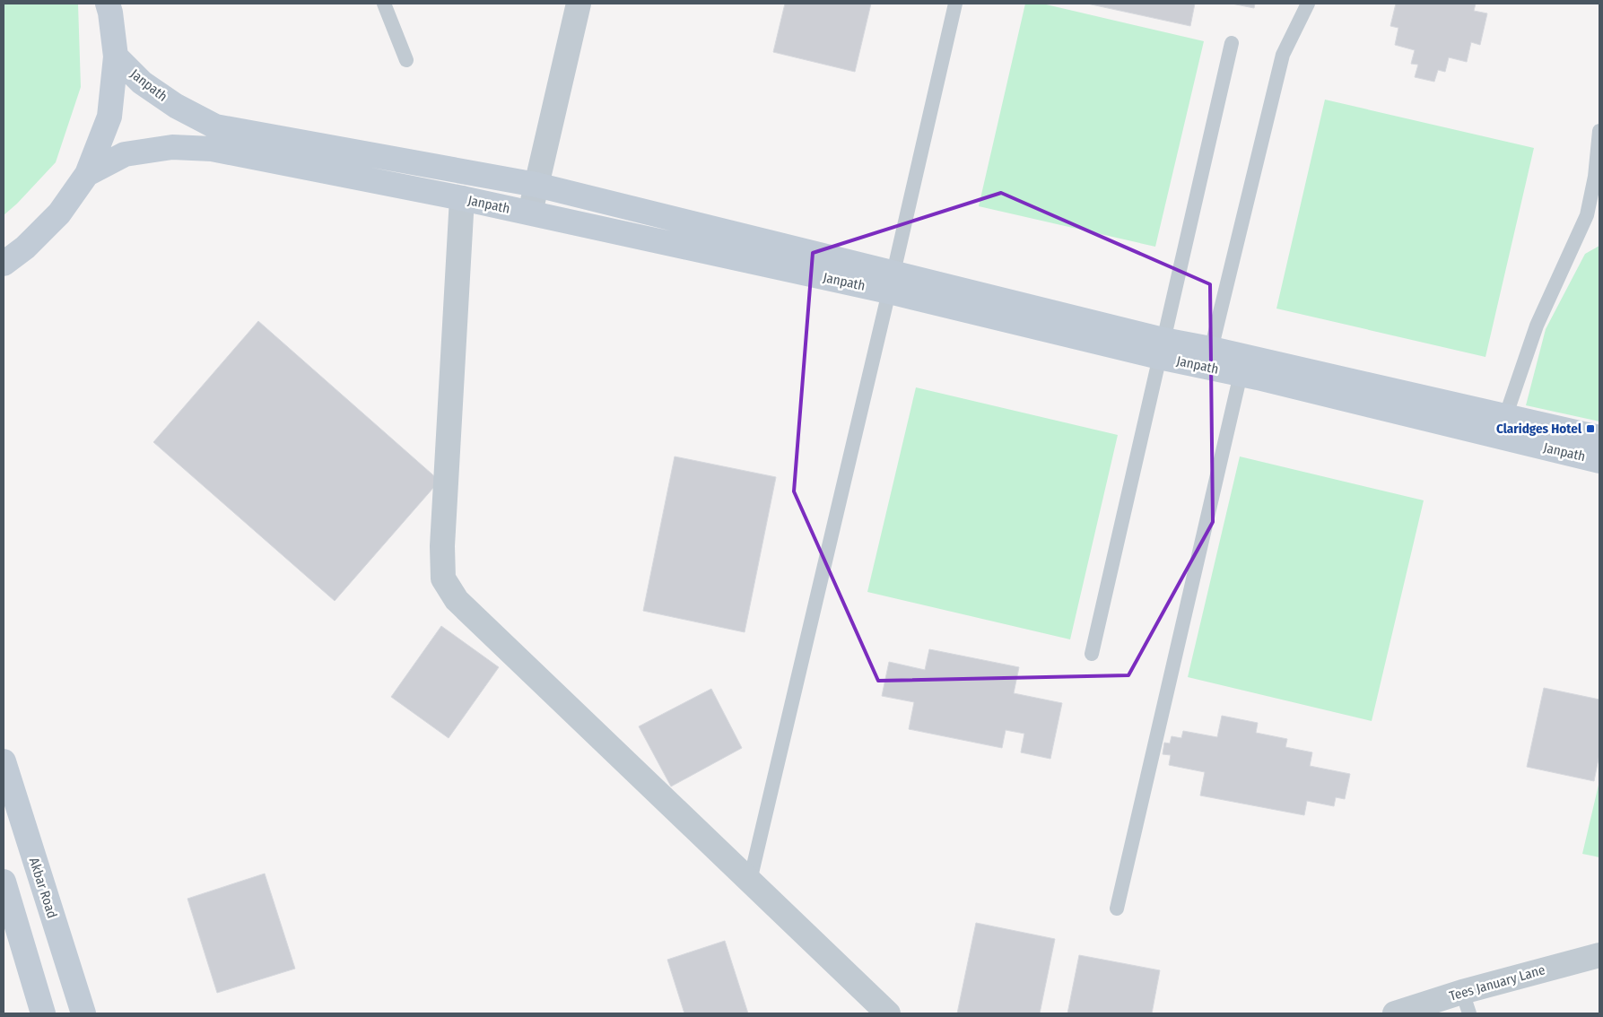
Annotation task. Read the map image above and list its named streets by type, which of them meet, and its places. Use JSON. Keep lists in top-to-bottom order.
{
  "streets": {
    "main road": ["Janpath", "Akbar Road"],
    "street": ["Tees January Lane"]
  },
  "places": {
    "transit": ["Claridges Hotel"]
  }
}
